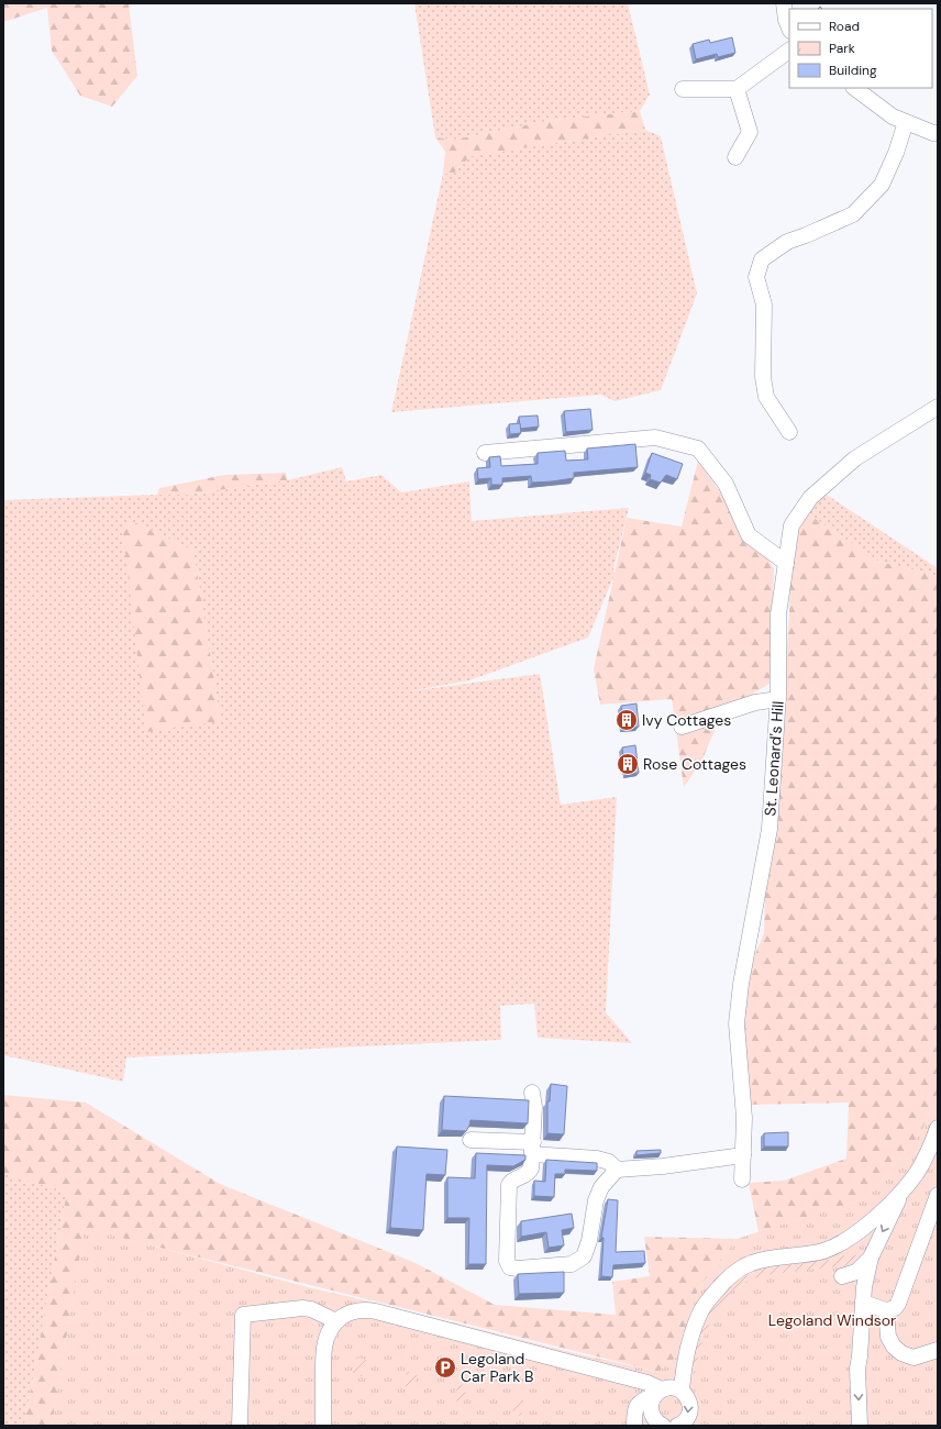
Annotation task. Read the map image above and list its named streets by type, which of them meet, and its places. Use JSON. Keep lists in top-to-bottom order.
{
  "streets": {
    "street": ["St. Leonard's Hill"]
  },
  "parks": ["Legoland Windsor"],
  "places": {
    "building": ["Ivy Cottages", "Rose Cottages"],
    "parking": ["Legoland Car Park B"]
  },
  "legend": ["Road", "Park", "Building"]
}
